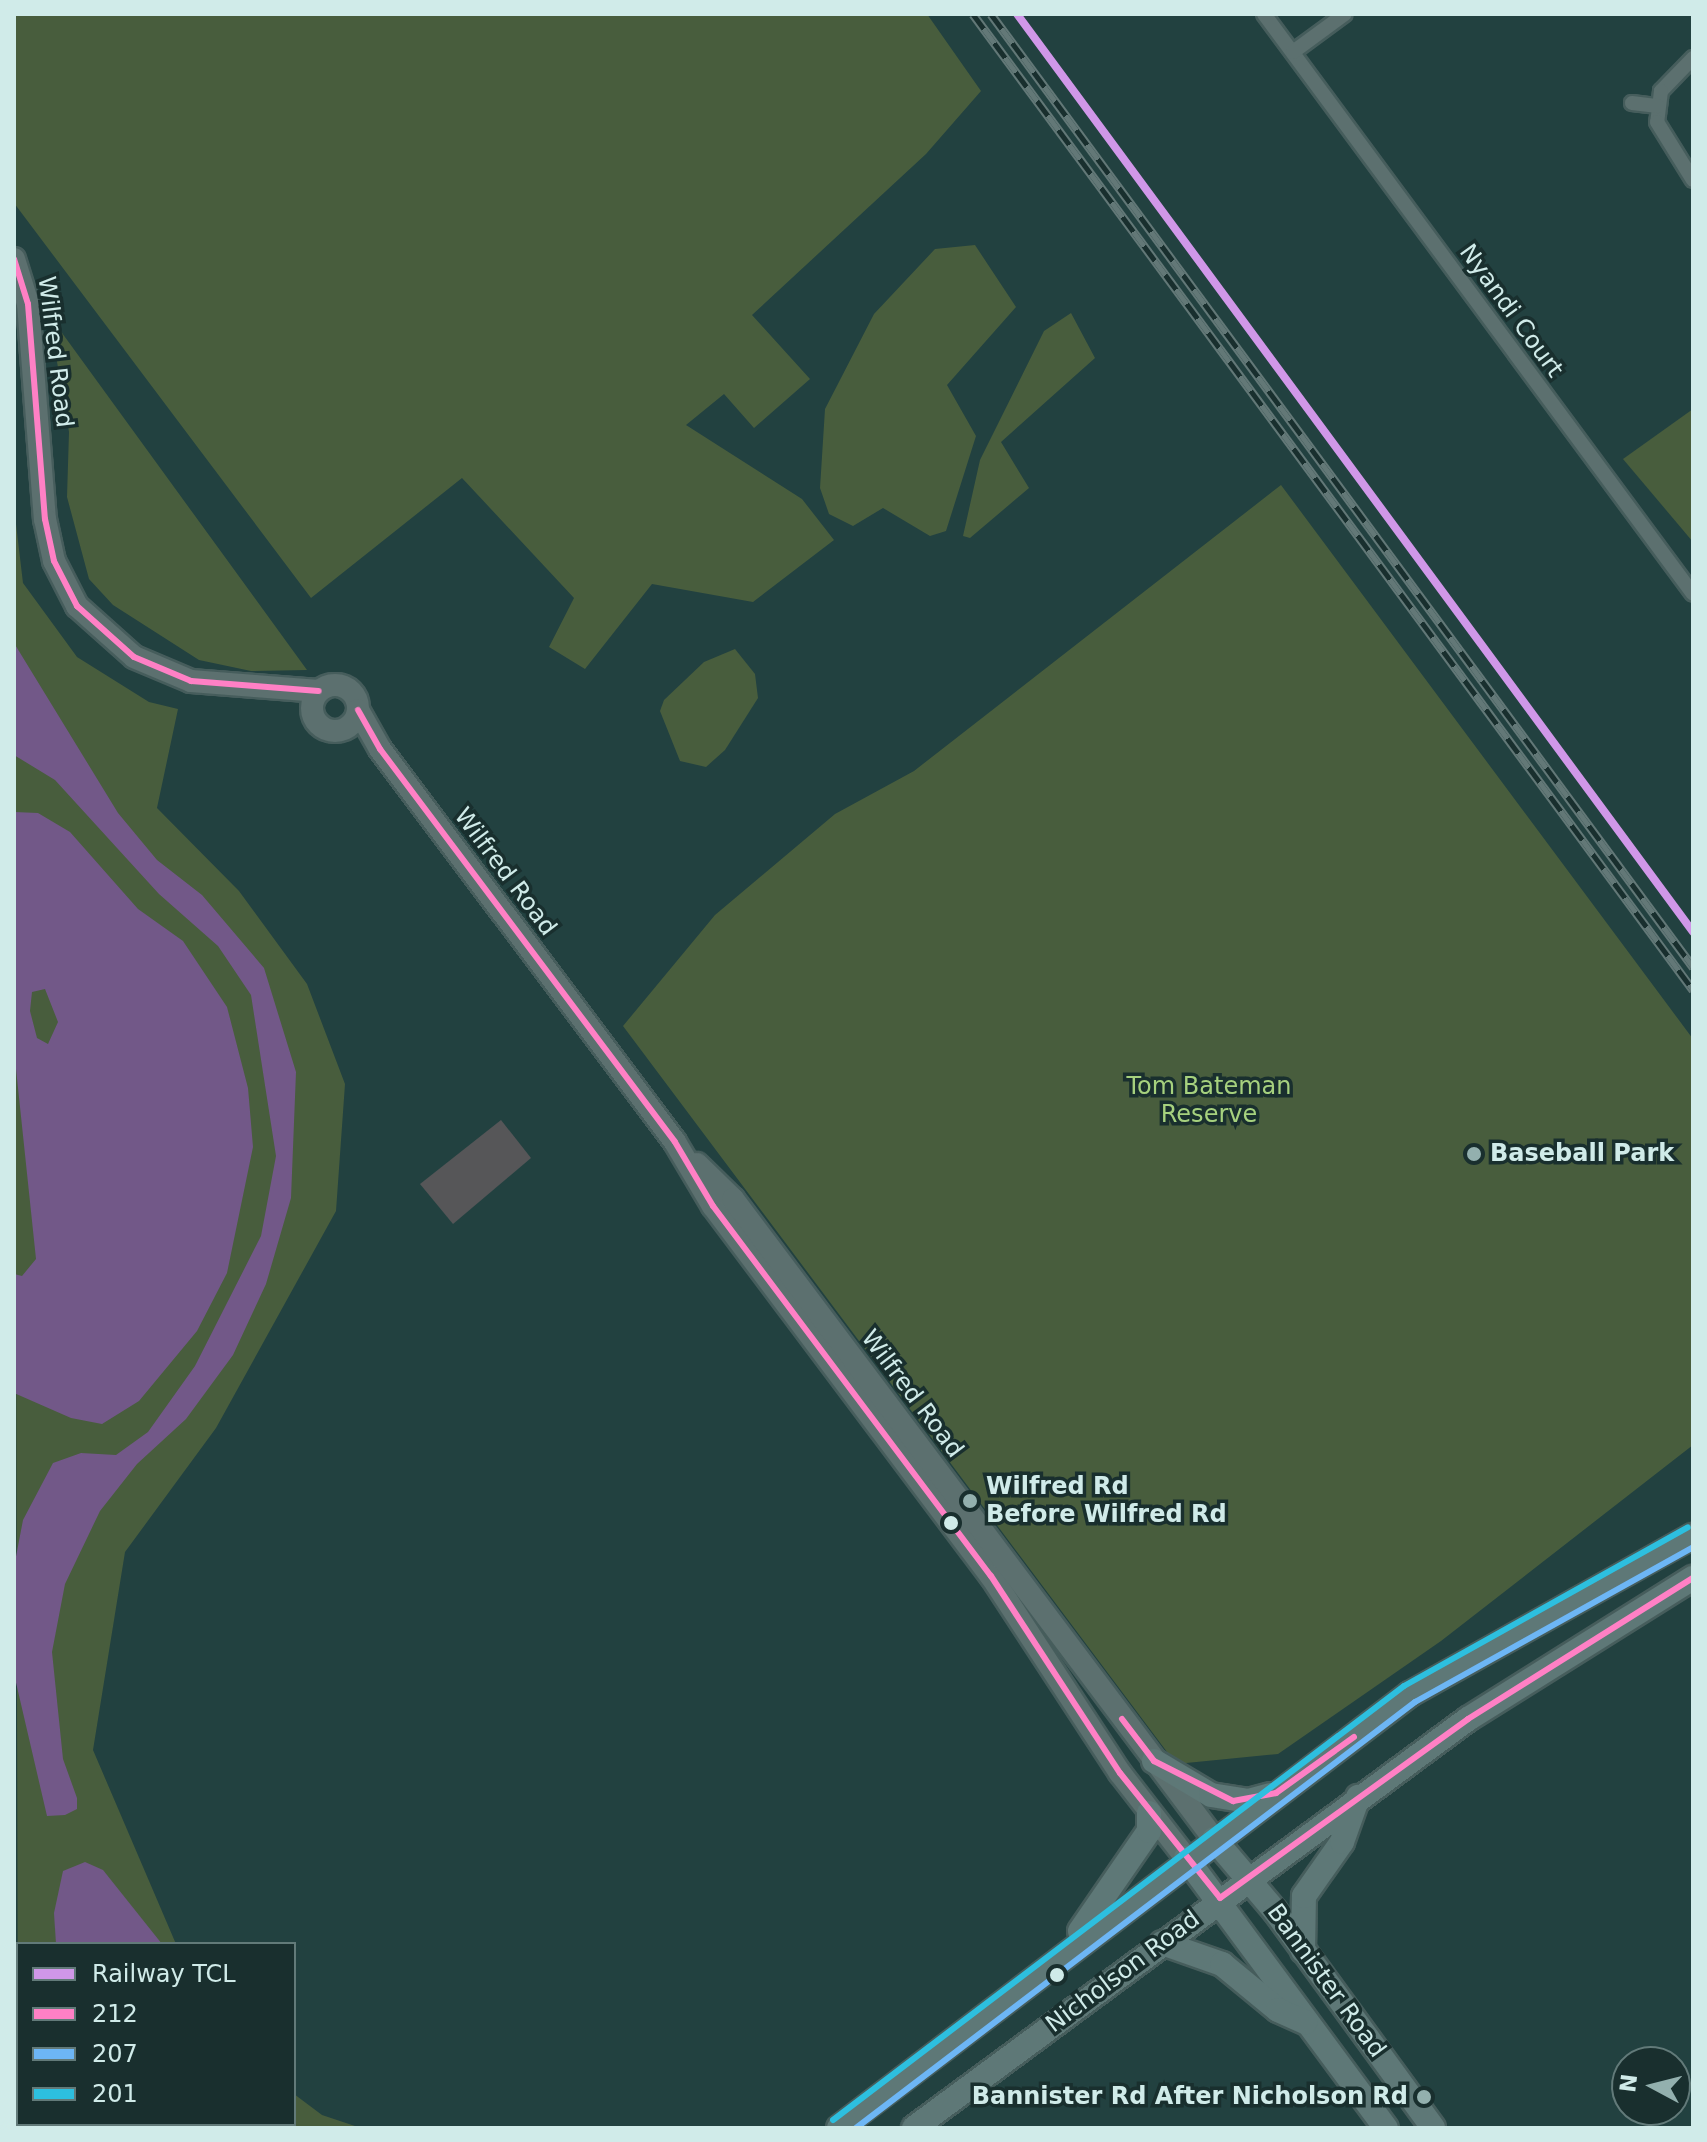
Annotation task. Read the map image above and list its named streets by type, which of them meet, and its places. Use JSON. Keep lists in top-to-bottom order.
{
  "streets": {
    "main road": ["Wilfred Road", "Nicholson Road", "Bannister Road"],
    "street": ["Nyandi Court"]
  },
  "crossings": [
    ["Wilfred Road", "Nicholson Road"],
    ["Wilfred Road", "Bannister Road"],
    ["Nicholson Road", "Bannister Road"]
  ],
  "parks": ["Tom Bateman Reserve"],
  "places": ["Baseball Park", "Wilfred Rd Before Wilfred Rd", "Bannister Rd After Nicholson Rd"],
  "lines": [
    "rail line TCL",
    "transit line 212",
    "transit line 201",
    "transit line 207"
  ],
  "legend": [
    "Railway TCL",
    "212",
    "207",
    "201"
  ],
  "north": "left"
}
